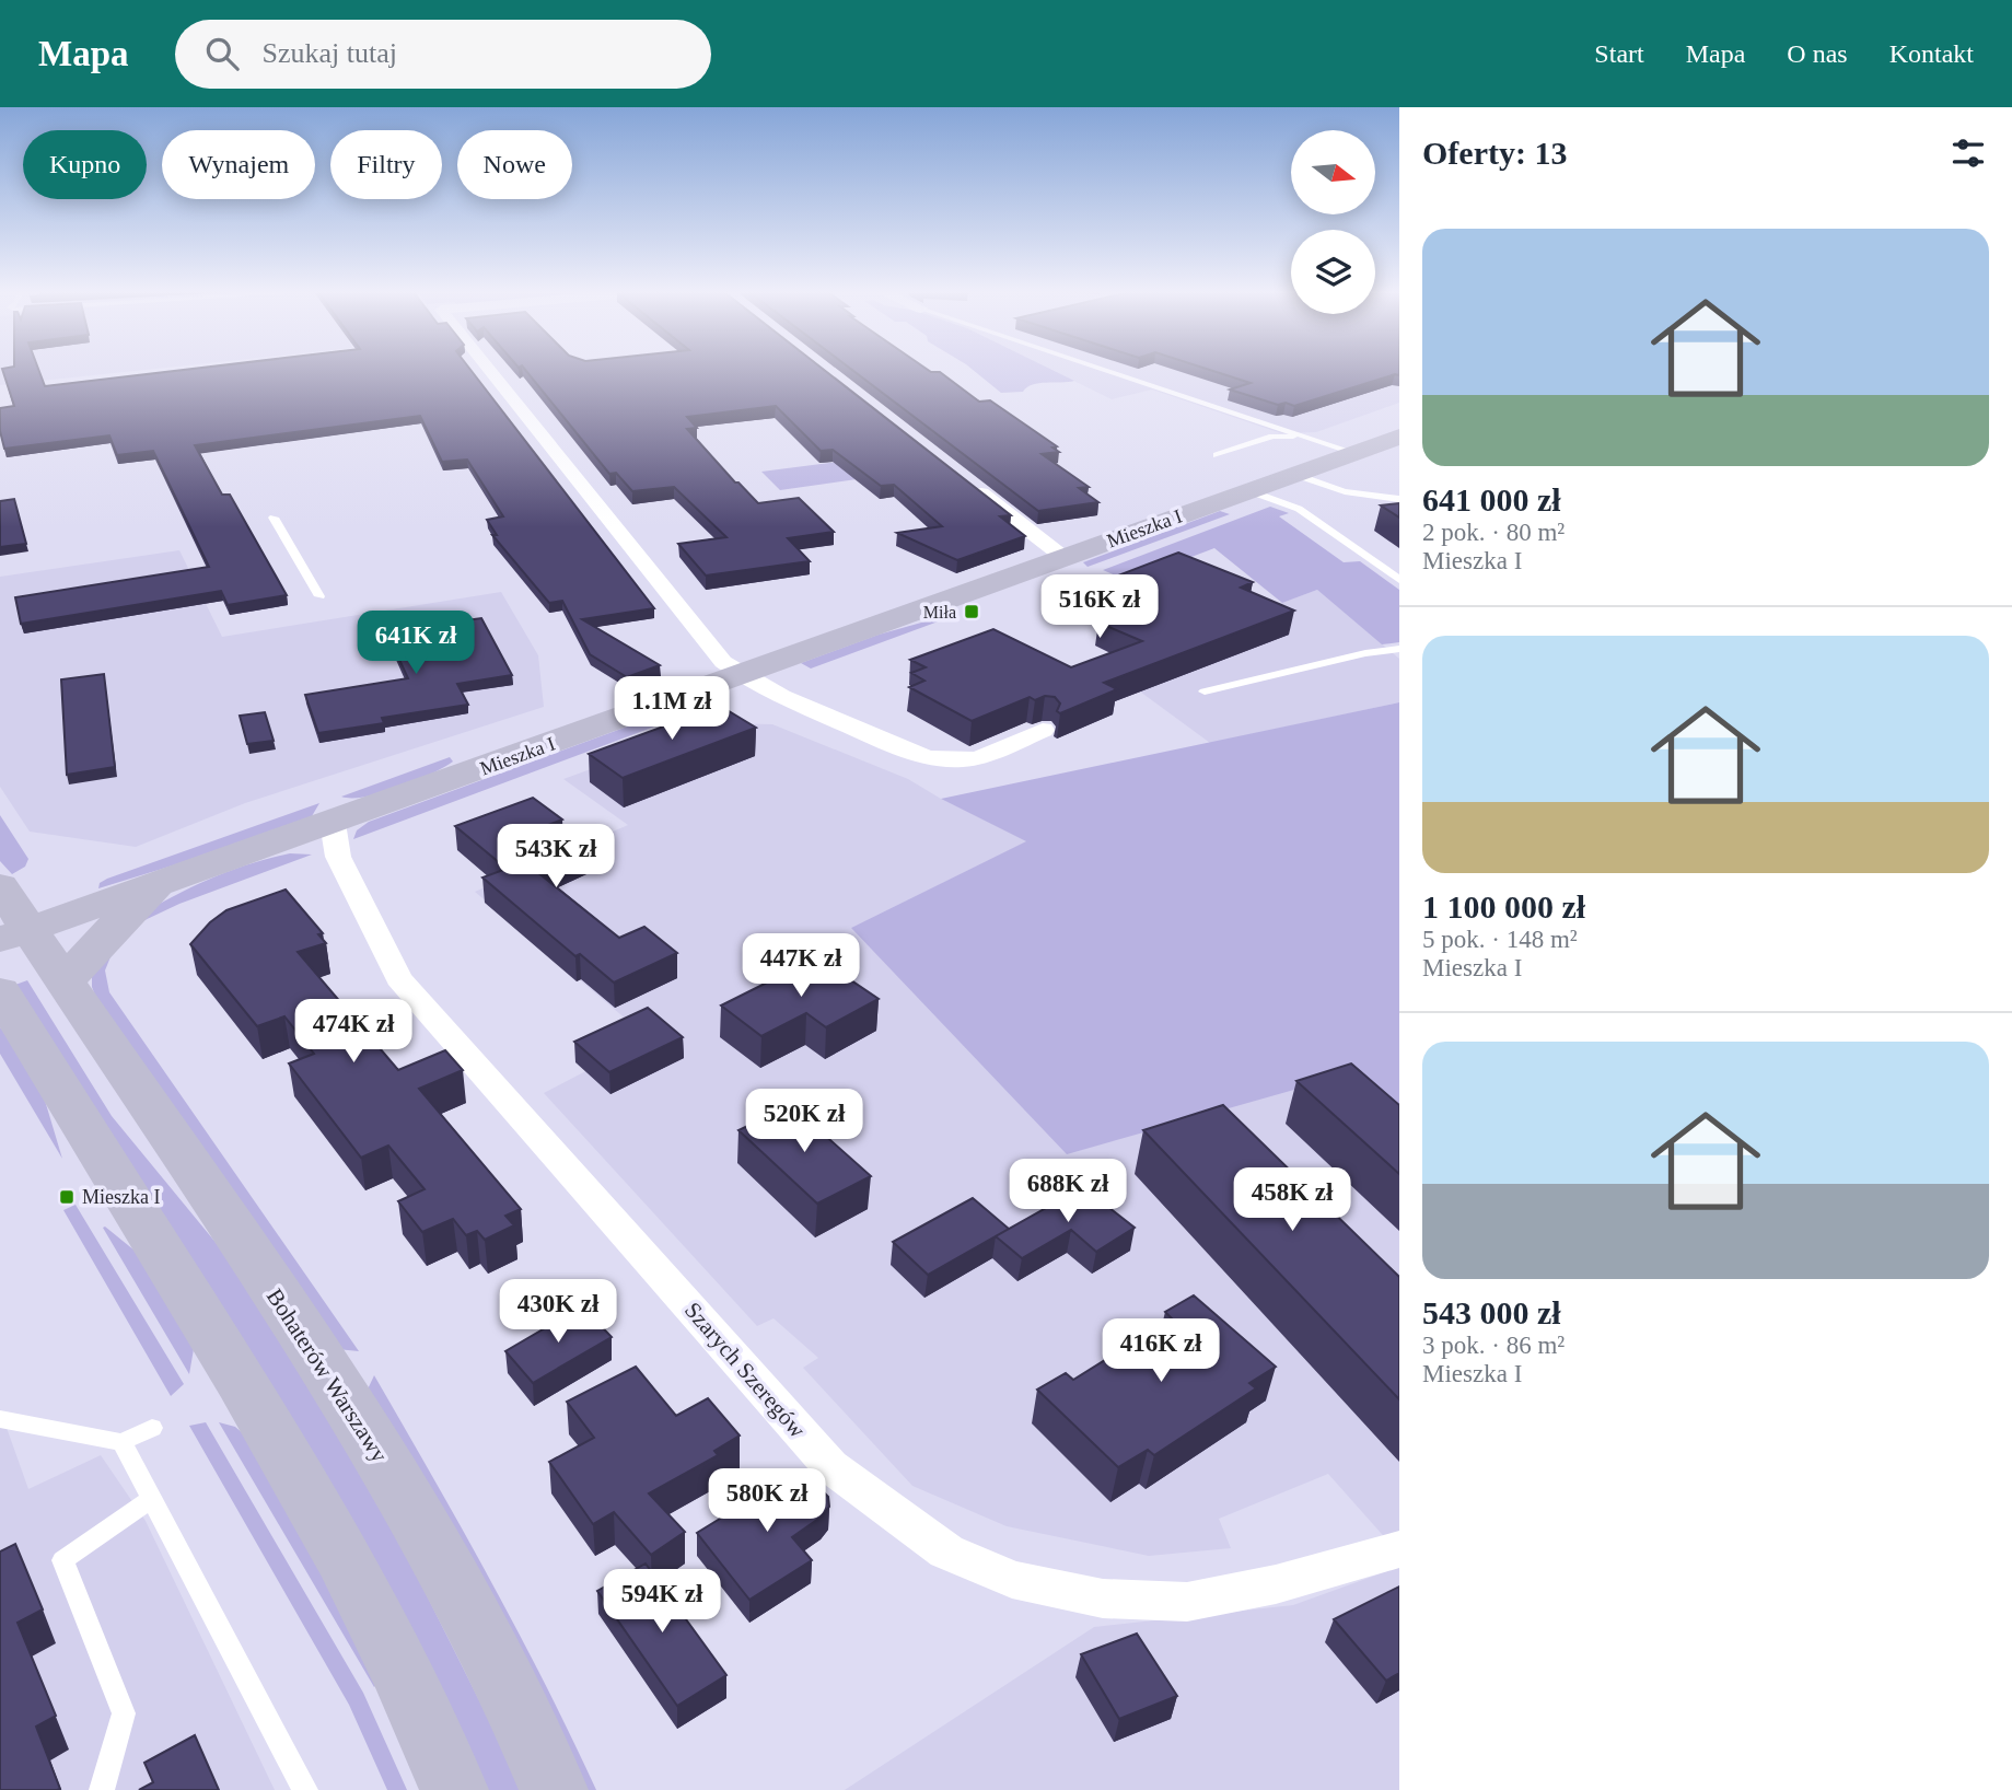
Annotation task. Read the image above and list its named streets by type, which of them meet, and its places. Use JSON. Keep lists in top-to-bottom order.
{
  "streets": {
    "street": ["Mieszka I", "Szarych Szeregów", "Bohaterów Warszawy"]
  },
  "crossings": [
    ["Mieszka I", "Szarych Szeregów"],
    ["Mieszka I", "Bohaterów Warszawy"]
  ],
  "places": {
    "transit": ["Miła", "Mieszka I"]
  },
  "north": "right",
  "page": {
    "header": "Mapa",
    "search": "Szukaj tutaj",
    "nav": [
      "Start",
      "Mapa",
      "O nas",
      "Kontakt"
    ],
    "heading": "Oferty: 13",
    "chip": [
      "Kupno",
      "Wynajem",
      "Filtry",
      "Nowe"
    ],
    "list": [
      {
        "name": "641 000 zł",
        "note": "2 pok. · 80 m² · Mieszka I"
      },
      {
        "name": "1 100 000 zł",
        "note": "5 pok. · 148 m² · Mieszka I"
      },
      {
        "name": "543 000 zł",
        "note": "3 pok. · 86 m² · Mieszka I"
      }
    ],
    "price": [
      "516K zł",
      "641K zł",
      "1.1M zł",
      "543K zł",
      "447K zł",
      "474K zł",
      "520K zł",
      "688K zł",
      "458K zł",
      "430K zł",
      "416K zł",
      "580K zł",
      "594K zł"
    ]
  }
}
